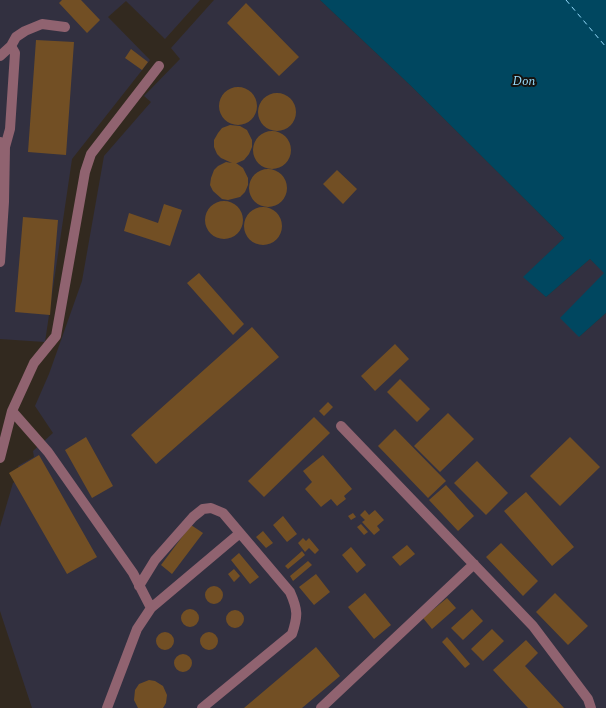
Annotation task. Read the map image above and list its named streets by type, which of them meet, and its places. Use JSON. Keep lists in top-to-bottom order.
{
  "water": ["Don"]
}
